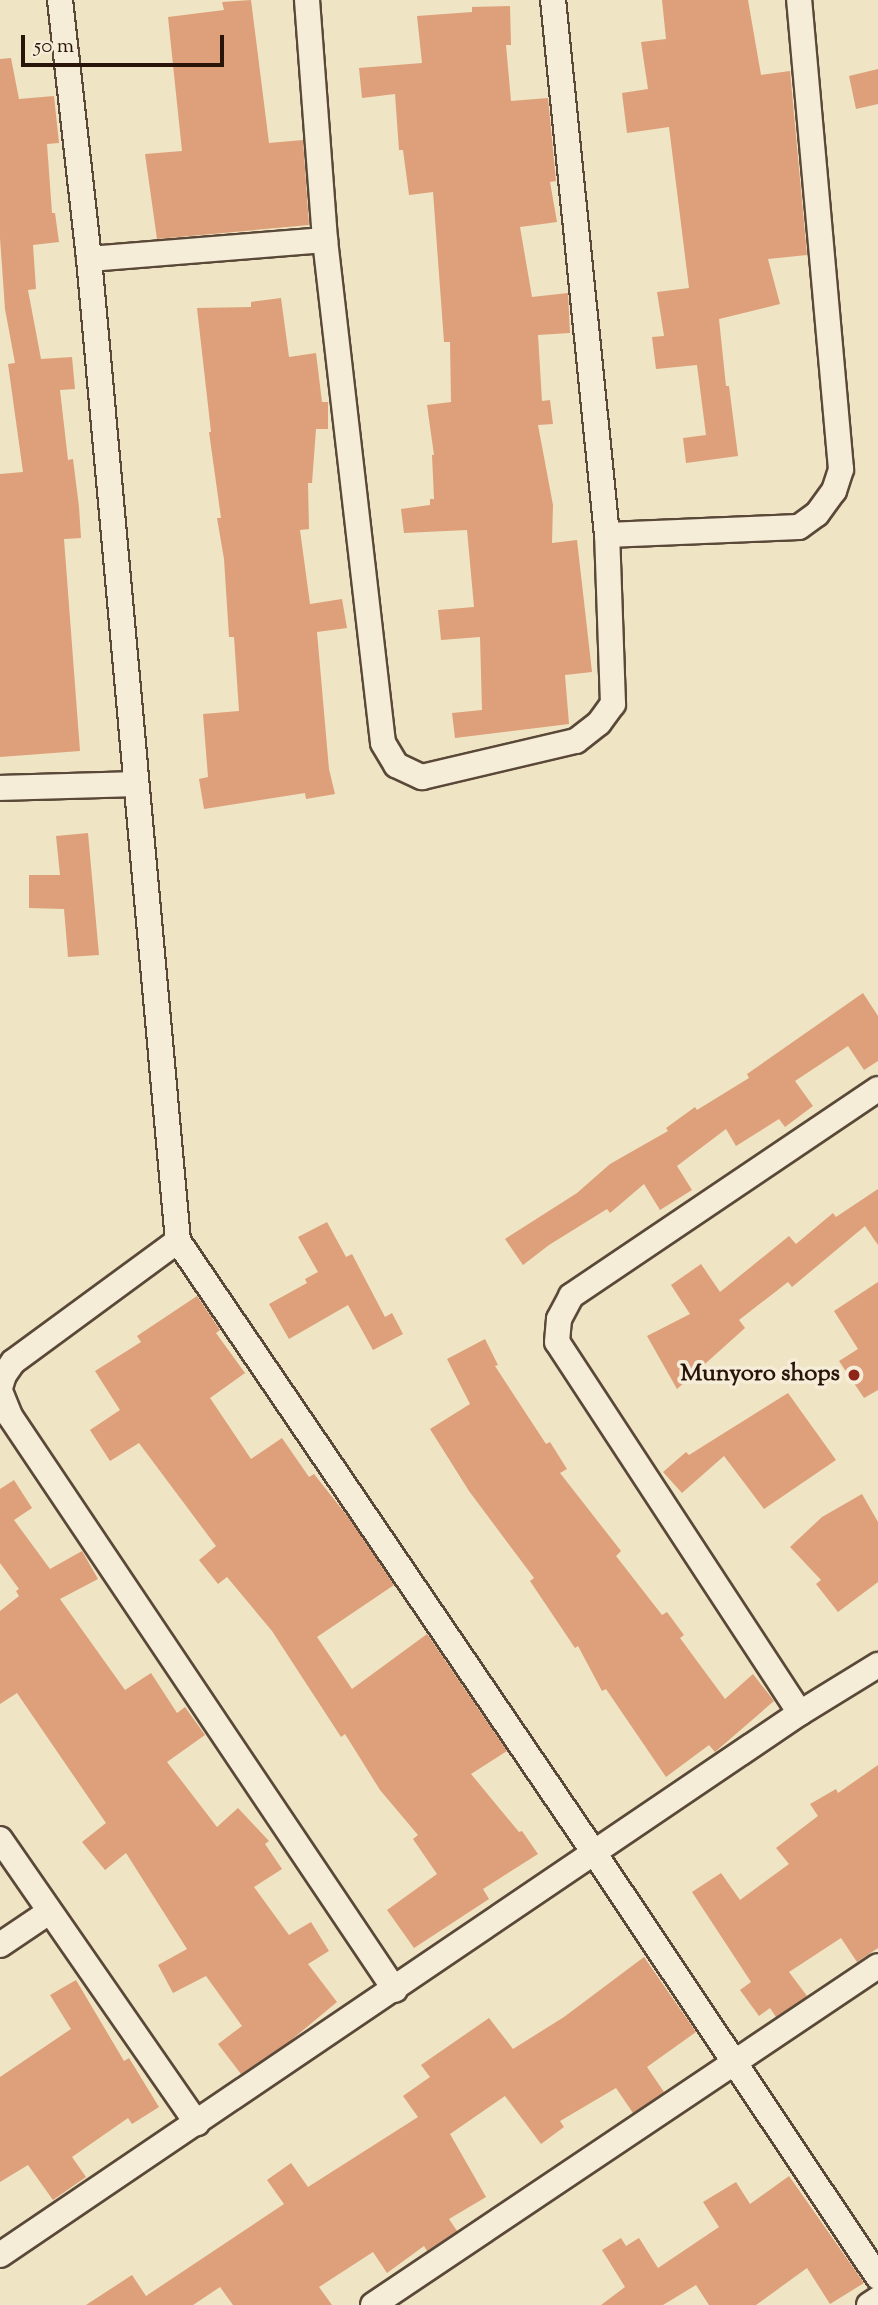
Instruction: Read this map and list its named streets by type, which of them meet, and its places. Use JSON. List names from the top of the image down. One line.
{"places":["Munyoro shops"],"scale_bar":"50 m"}
